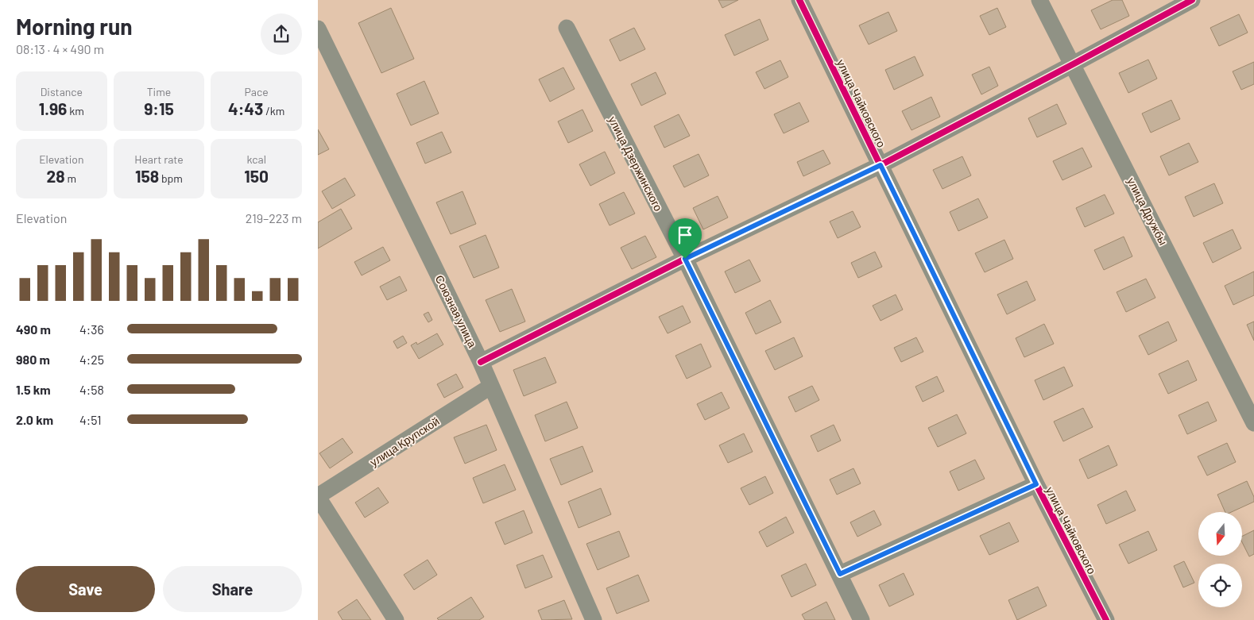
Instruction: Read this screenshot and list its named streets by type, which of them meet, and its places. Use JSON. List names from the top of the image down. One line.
{"streets":{"street":["улица Чайковского","улица Дзержинского","улица Дружбы","Союзная улица","улица Крупской"]},"crossings":[["Союзная улица","улица Крупской"]],"north":"bottom","page":{"heading":["Morning run","08:13 · 4 × 490 m"],"stats":[["Distance","1.96 km"],["Time","9:15"],["Pace","4:43 /km"],["Elevation","28 m"],["Heart rate","158 bpm"],["kcal","150"]],"chart":["Elevation","219–223 m"],"list":[{"name":"490 m","note":"4:36"},{"name":"980 m","note":"4:25"},{"name":"1.5 km","note":"4:58"},{"name":"2.0 km","note":"4:51"}],"buttons":["Save","Share"]}}
